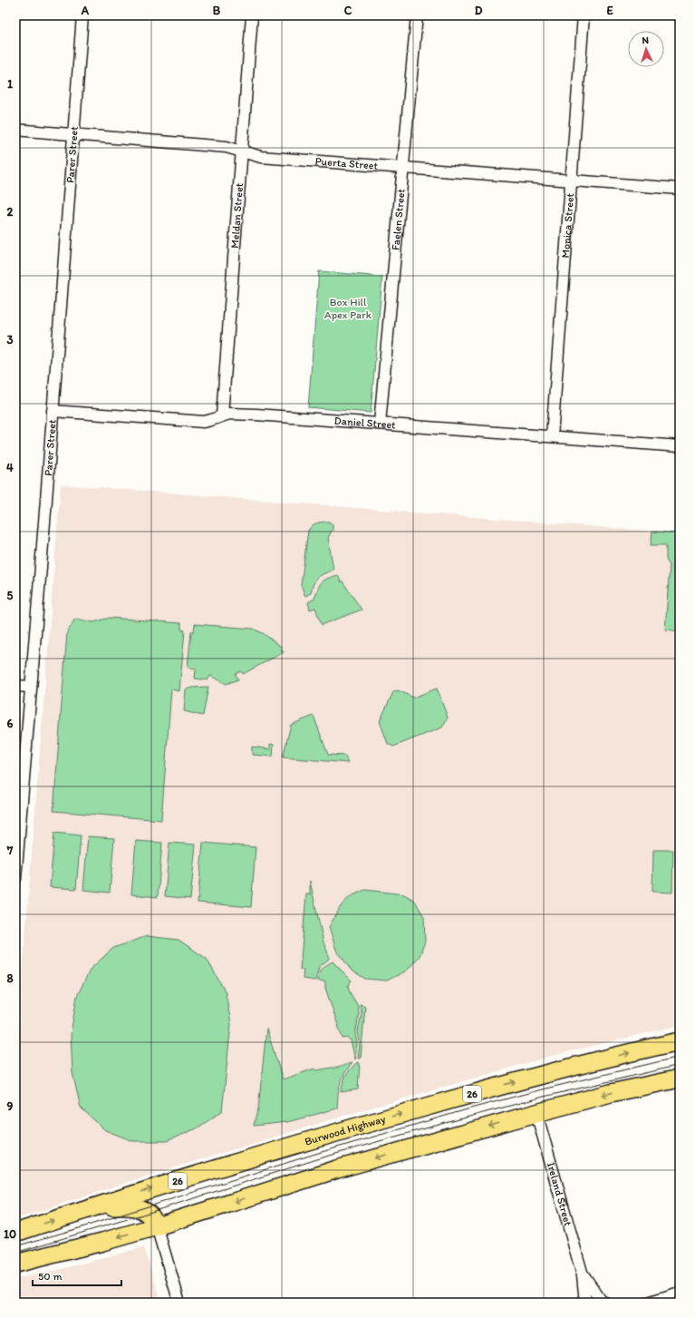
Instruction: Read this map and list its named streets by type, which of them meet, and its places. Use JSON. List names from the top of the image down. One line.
{"streets":{"highway":["26","Burwood Highway"],"street":["Parer Street","Puerta Street","Meldan Street","Faelen Street","Monica Street","Daniel Street","Ireland Street"]},"crossings":[["Parer Street","Puerta Street"],["Parer Street","Daniel Street"],["Puerta Street","Meldan Street"],["Puerta Street","Faelen Street"],["Puerta Street","Monica Street"],["Meldan Street","Daniel Street"],["Faelen Street","Daniel Street"],["Monica Street","Daniel Street"]],"parks":["Box Hill Apex Park"],"scale_bar":"50 m","north":"top","grid":{"columns":["A","B","C","D","E"],"rows":["1","2","3","4","5","6","7","8","9","10"]}}
